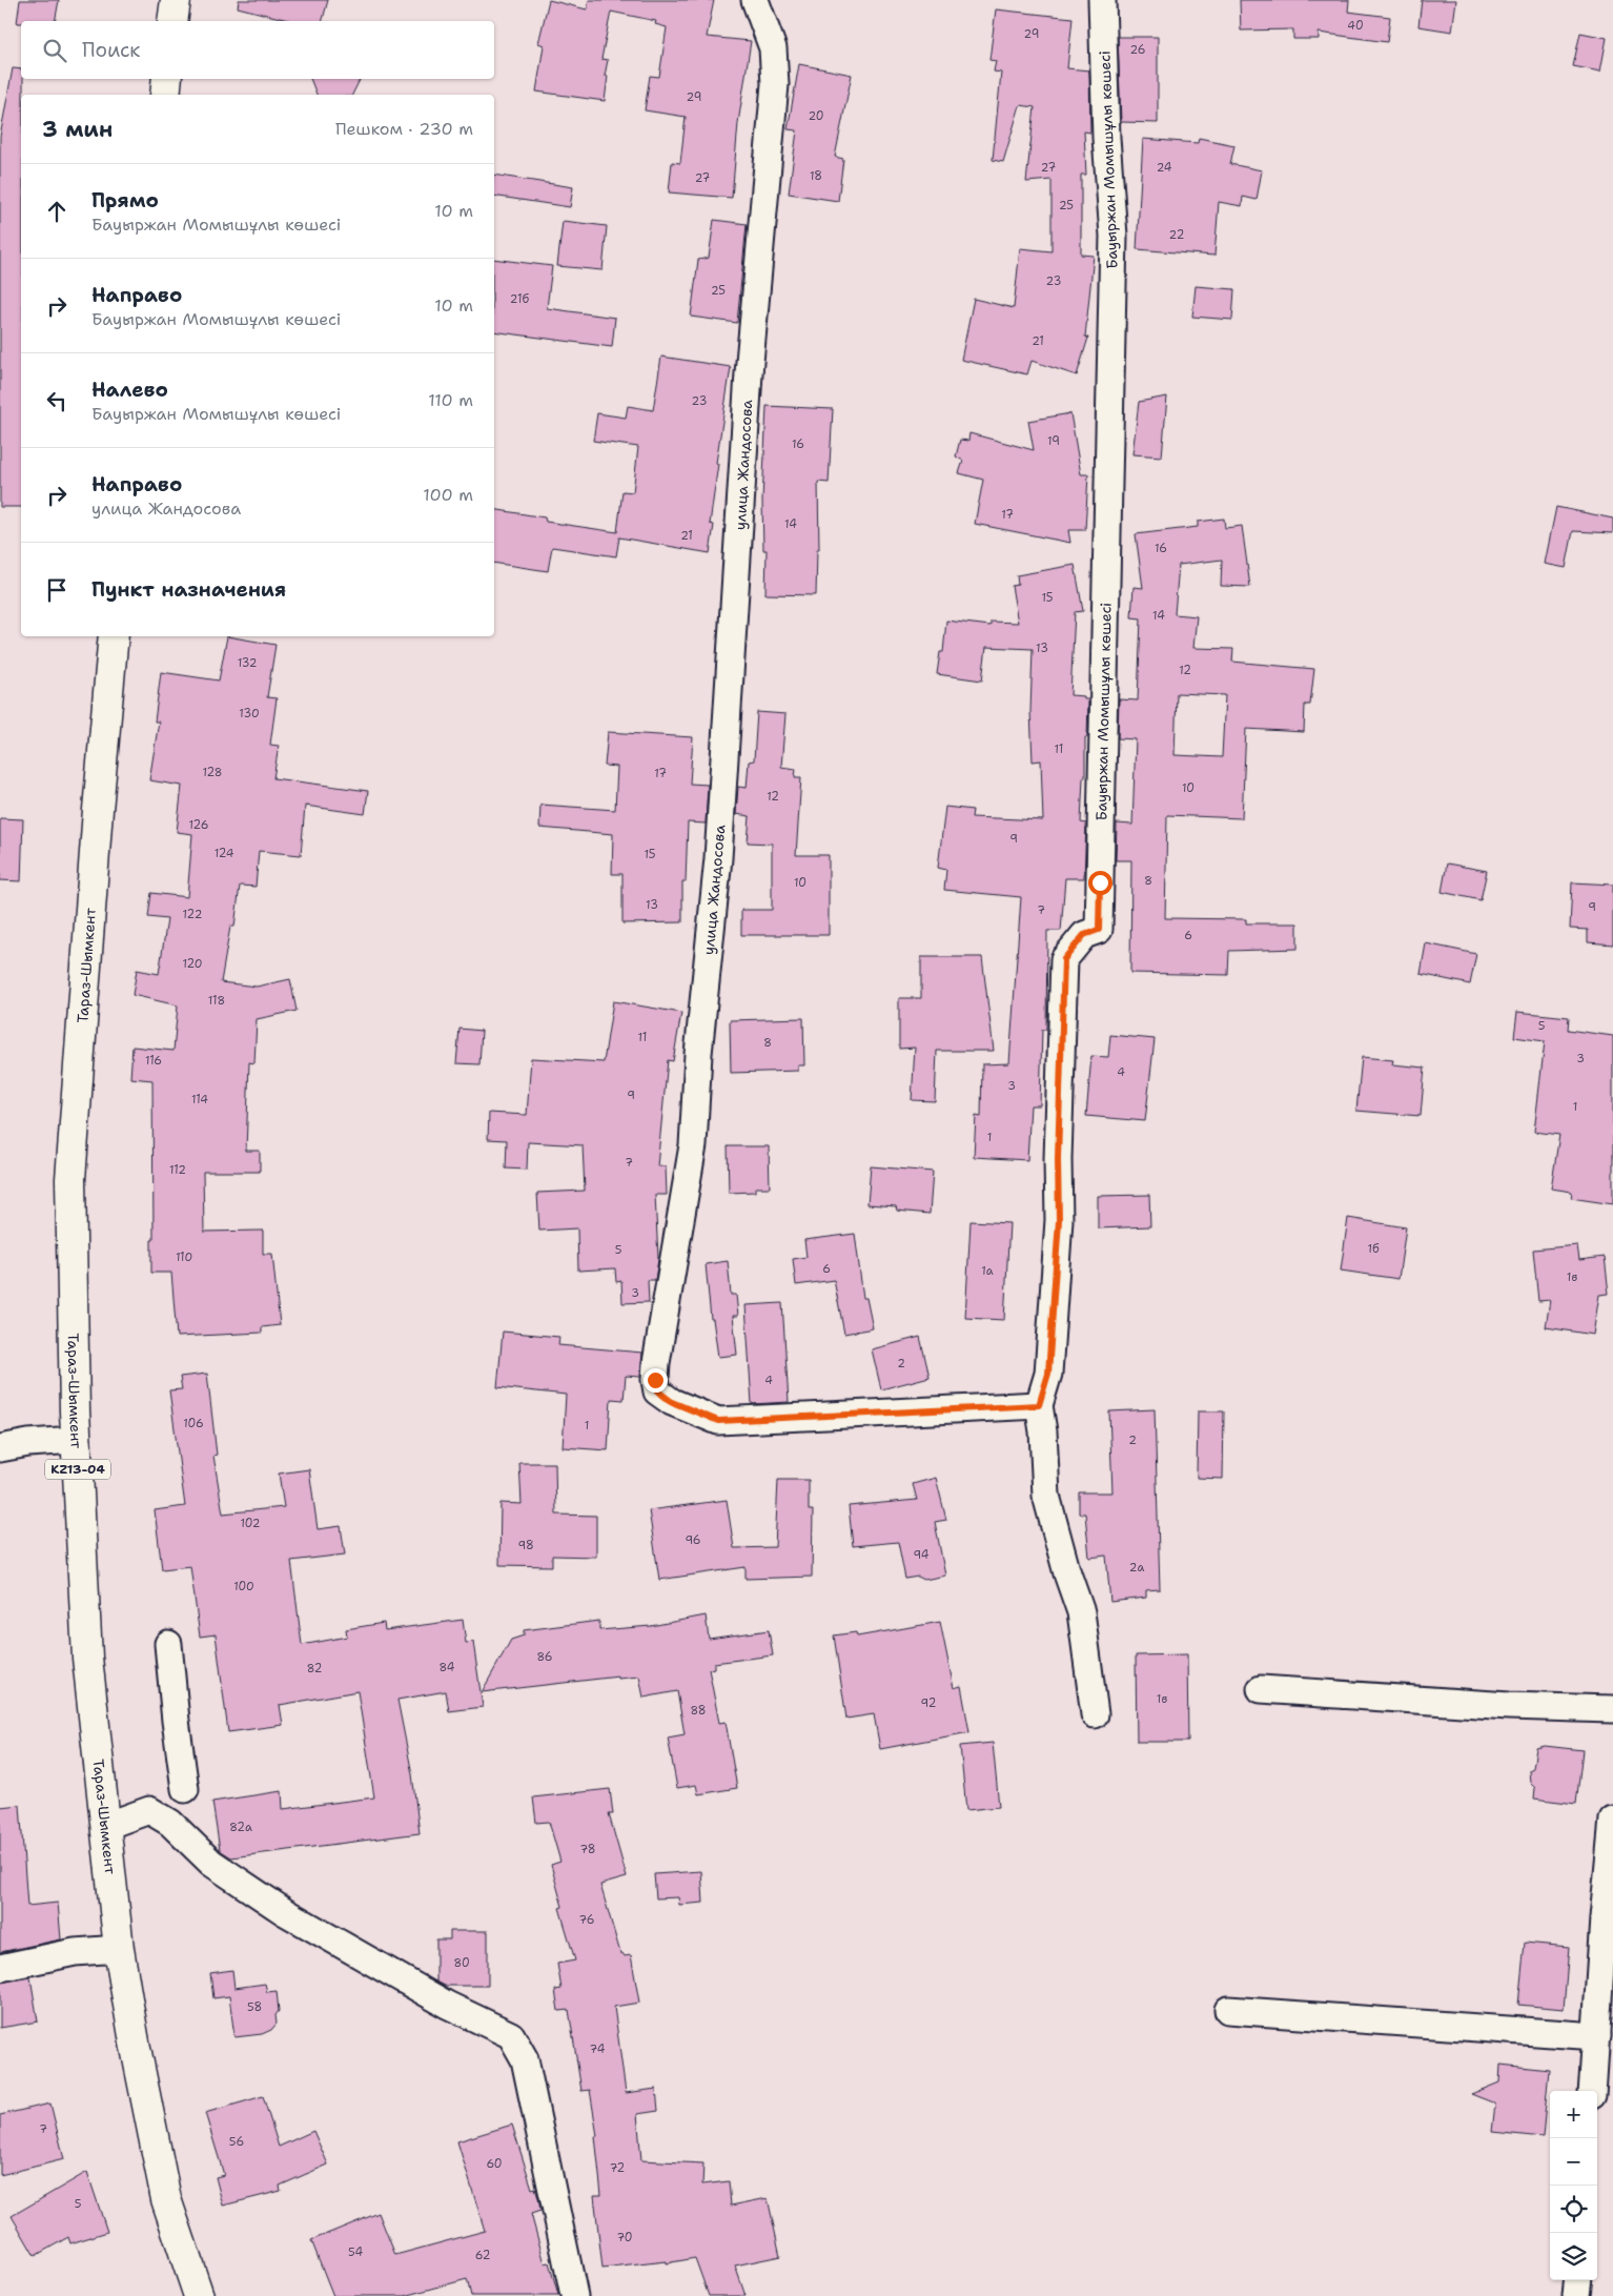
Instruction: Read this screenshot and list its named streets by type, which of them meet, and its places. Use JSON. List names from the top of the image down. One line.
{"streets":{"main road":["Тараз-Шымкент","KZ13-04"],"street":["Бауыржан Момышұлы көшесі","улица Жандосова"]},"crossings":[["Бауыржан Момышұлы көшесі","улица Жандосова"]],"house_numbers":["40","29","26","29","20","27","24","18","27","25","22","23","25","21б","21","23","19","16","17","14","21","16","15","14","13","132","12","130","11","128","17","10","12","126","9","124","15","8","10","13","9","7","122","6","120","118","5","11","8","3","116","4","3","9","114","1","1","7","112","1б","5","110","6","1а","1в","3","2","4","106","1","2","102","96","98","94","2а","100","86","84","82","1в","92","88","82а","78","76","80","58","74","7","56","60","72","5","70","54","62"],"page":{"search":"Поиск","heading":["3 мин","Пешком · 230 m"],"list":[["Прямо","Бауыржан Момышұлы көшесі","10 m"],["Направо","Бауыржан Момышұлы көшесі","10 m"],["Налево","Бауыржан Момышұлы көшесі","110 m"],["Направо","улица Жандосова","100 m"],"Пункт назначения"],"map_buttons":["+","−"]}}
